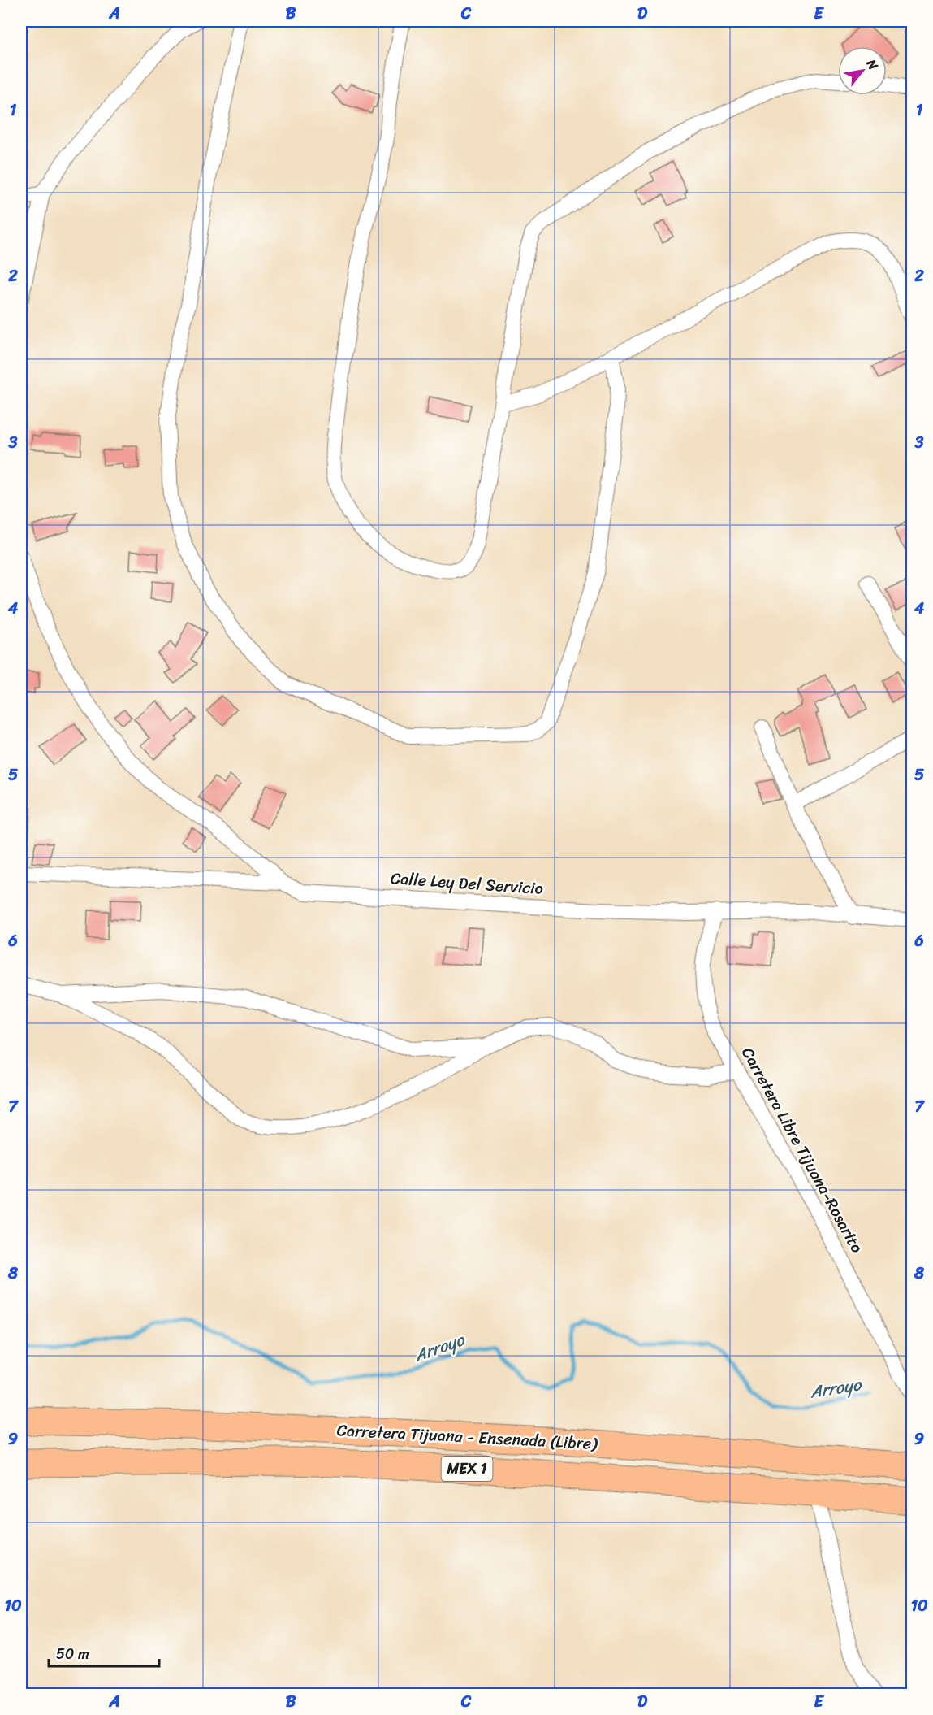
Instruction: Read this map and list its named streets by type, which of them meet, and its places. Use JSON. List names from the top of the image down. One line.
{"streets":{"highway":["Carretera Tijuana - Ensenada (Libre)","MEX 1"],"street":["Calle Ley Del Servicio","Carretera Libre Tijuana-Rosarito"]},"crossings":[["Calle Ley Del Servicio","Carretera Libre Tijuana-Rosarito"]],"water":["Arroyo"],"scale_bar":"50 m","north":"top right","grid":{"columns":["A","B","C","D","E"],"rows":["1","2","3","4","5","6","7","8","9","10"]}}
